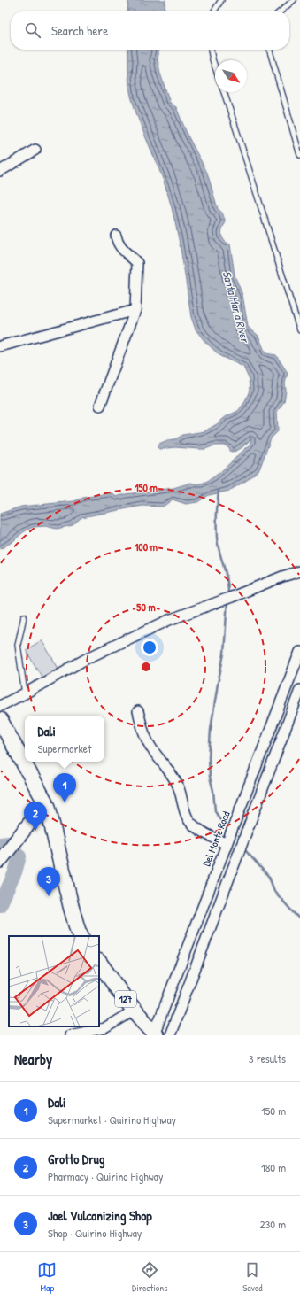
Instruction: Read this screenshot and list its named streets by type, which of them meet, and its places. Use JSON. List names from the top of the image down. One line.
{"streets":{"main road":["127"],"street":["Del Monte Road"]},"crossings":[["Del Monte Road","127"]],"water":["Santa Maria River"],"north":"bottom right","page":{"search":"Search here","popup":["Dali","Supermarket"],"pins":["1","2","3"],"heading":["Nearby","3 results"],"list":[{"mark":"1","name":"Dali","note":"Supermarket · Quirino Highway","value":"150 m"},{"mark":"2","name":"Grotto Drug","note":"Pharmacy · Quirino Highway","value":"180 m"},{"mark":"3","name":"Joel Vulcanizing Shop","note":"Shop · Quirino Highway","value":"230 m"}],"nav":["Map","Directions","Saved"]},"rings":["150 m","100 m","50 m"]}
